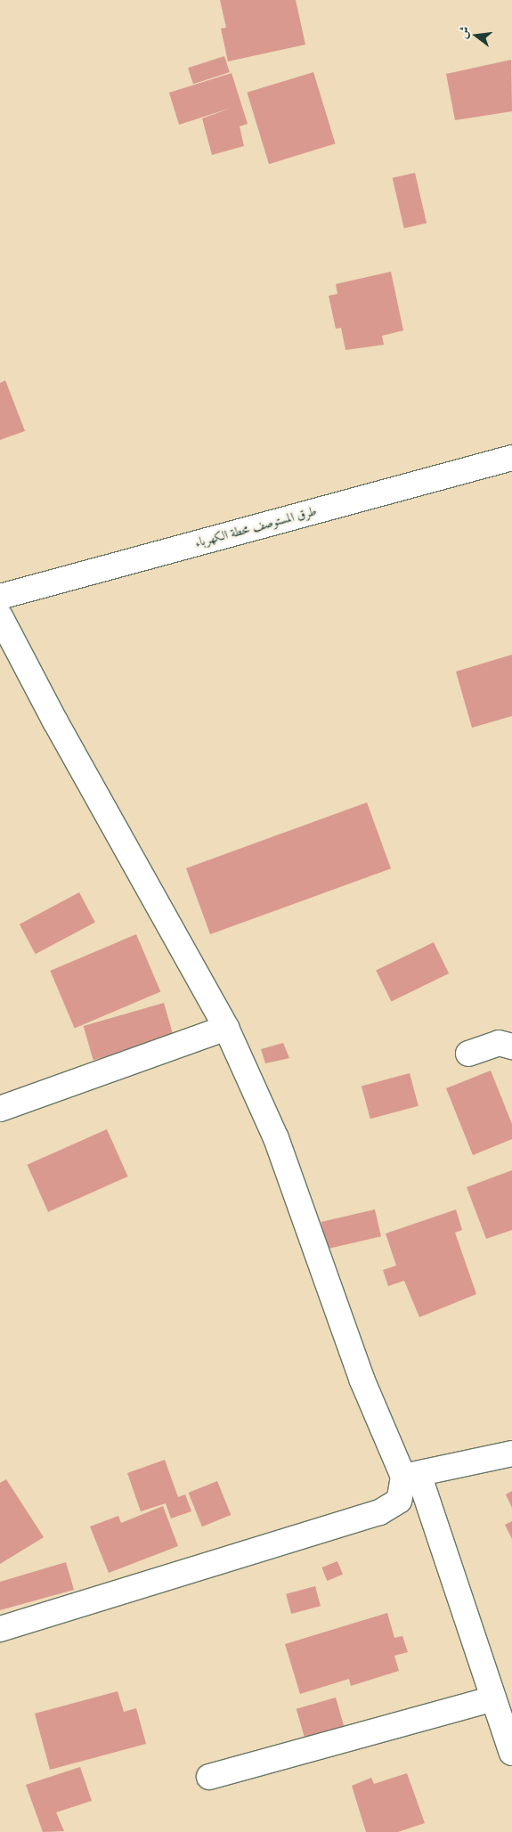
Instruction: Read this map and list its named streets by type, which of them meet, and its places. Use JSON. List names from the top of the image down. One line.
{"streets":{"street":["طرق المستوصف محطة الكهرباء"]},"north":"left"}
